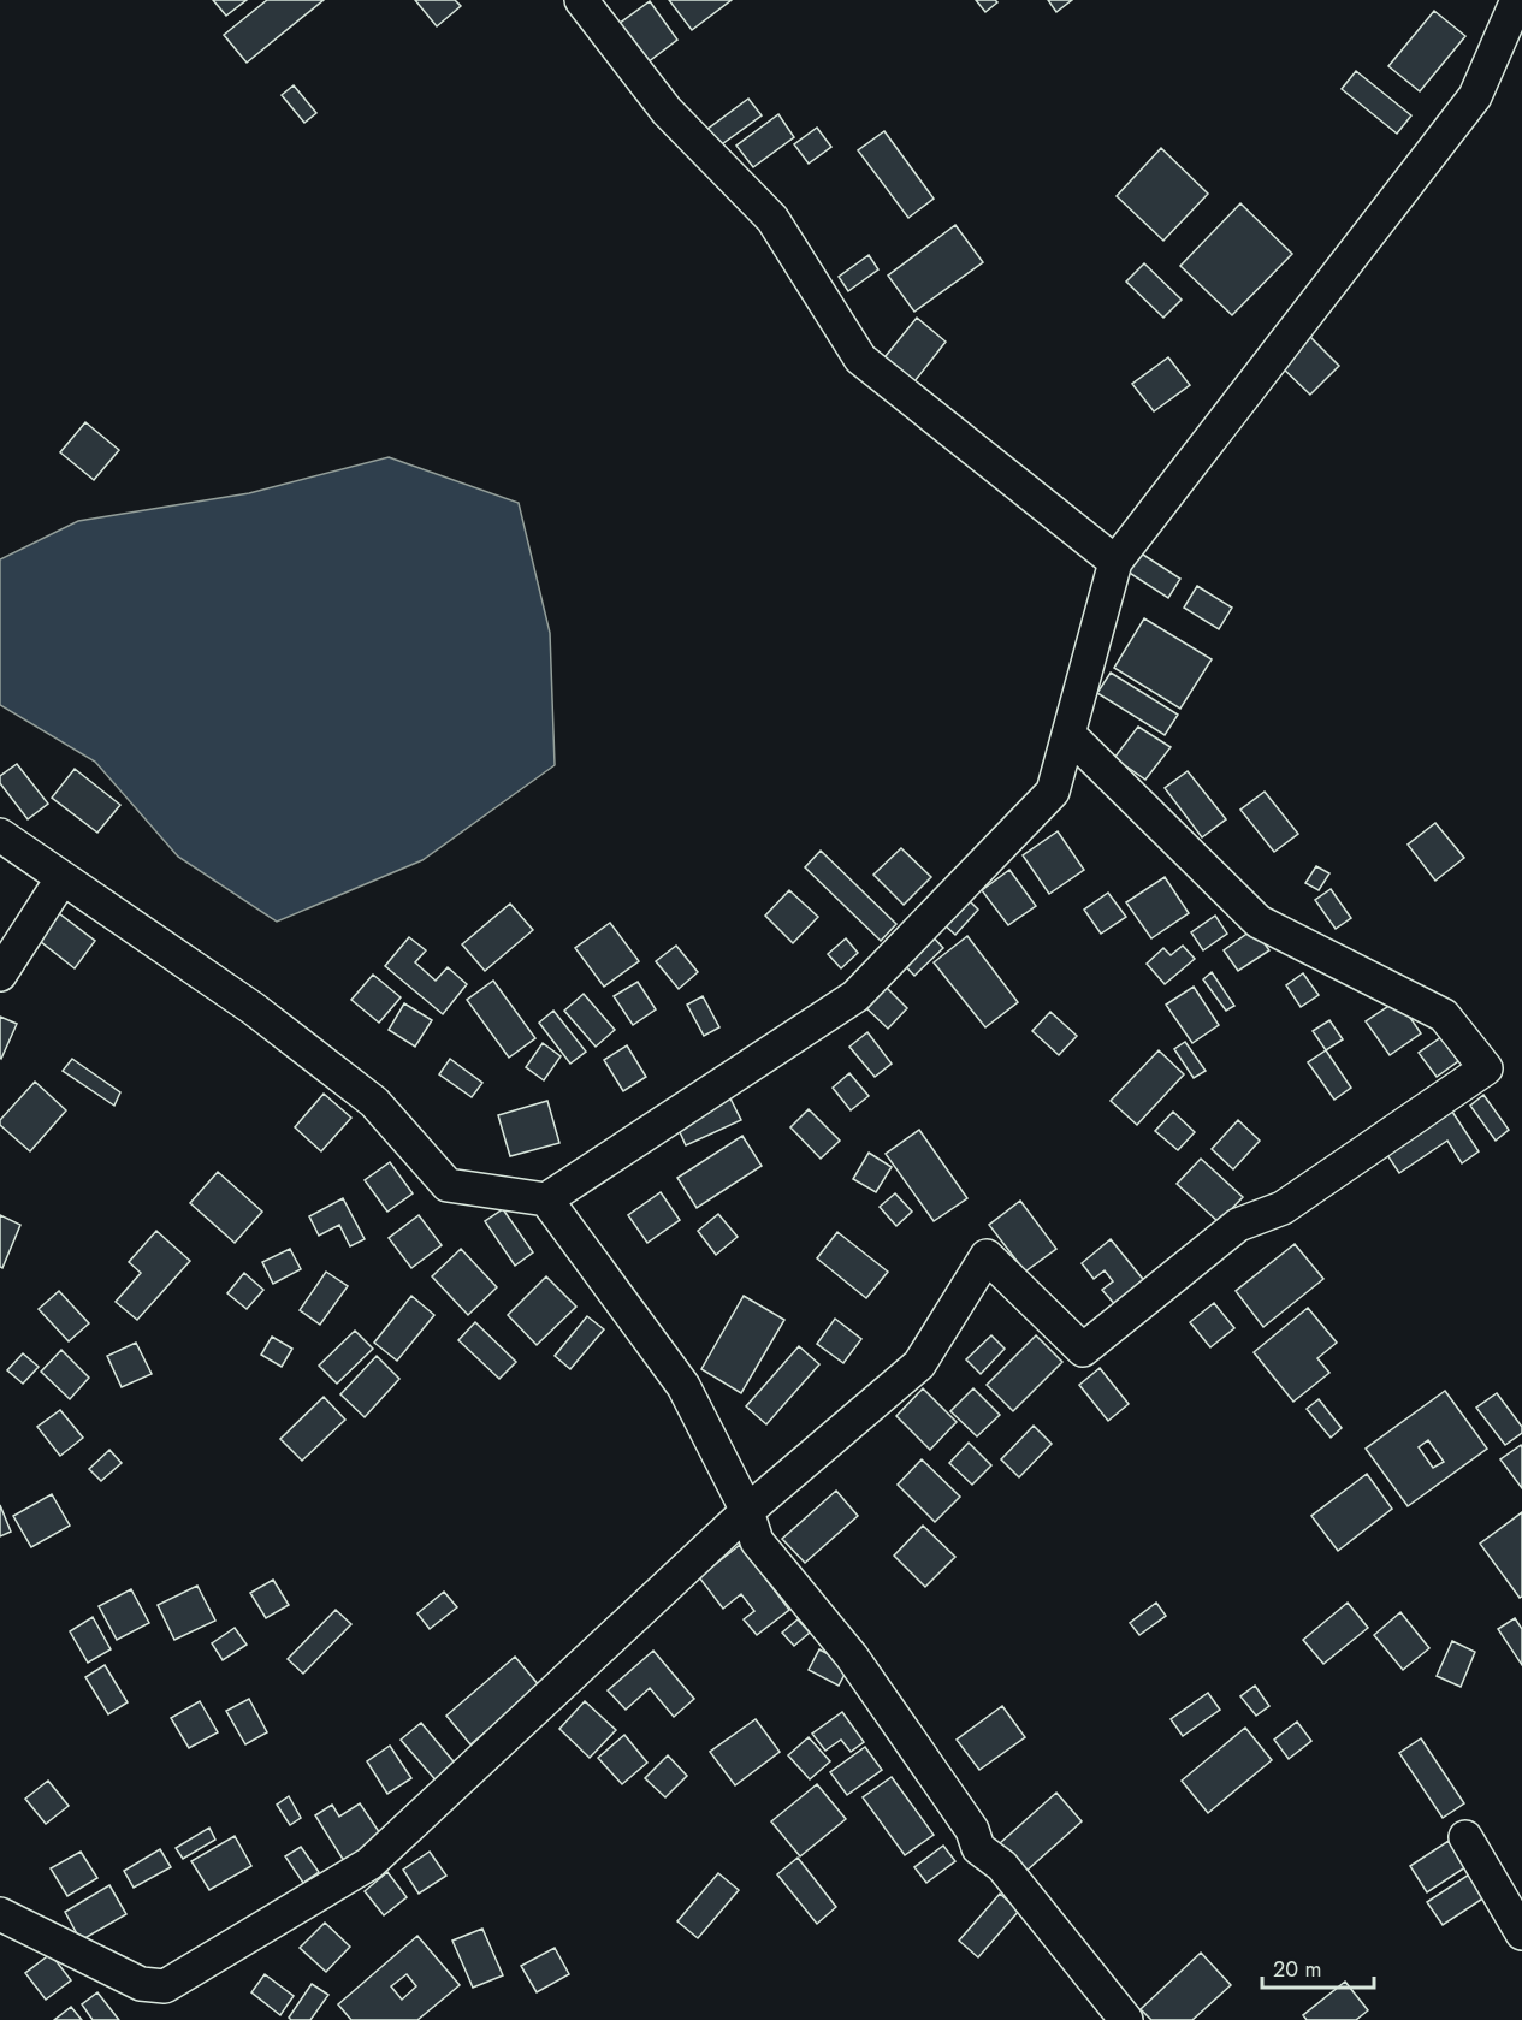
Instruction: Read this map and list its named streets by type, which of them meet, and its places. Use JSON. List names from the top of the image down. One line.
{"scale_bar":"20 m"}
